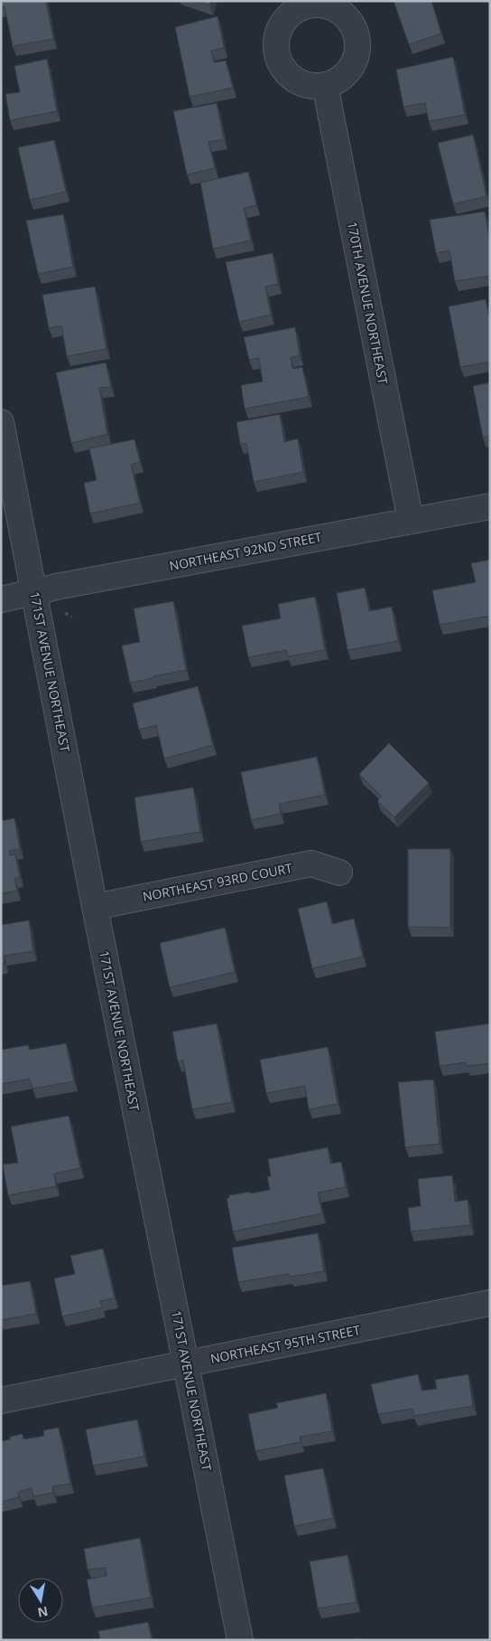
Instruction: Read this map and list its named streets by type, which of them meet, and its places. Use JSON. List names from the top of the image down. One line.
{"streets":{"street":["170TH AVENUE NORTHEAST","NORTHEAST 92ND STREET","171ST AVENUE NORTHEAST","NORTHEAST 93RD COURT","NORTHEAST 95TH STREET"]},"crossings":[["170TH AVENUE NORTHEAST","NORTHEAST 92ND STREET"],["NORTHEAST 92ND STREET","171ST AVENUE NORTHEAST"],["171ST AVENUE NORTHEAST","NORTHEAST 93RD COURT"],["171ST AVENUE NORTHEAST","NORTHEAST 95TH STREET"]],"north":"bottom"}
